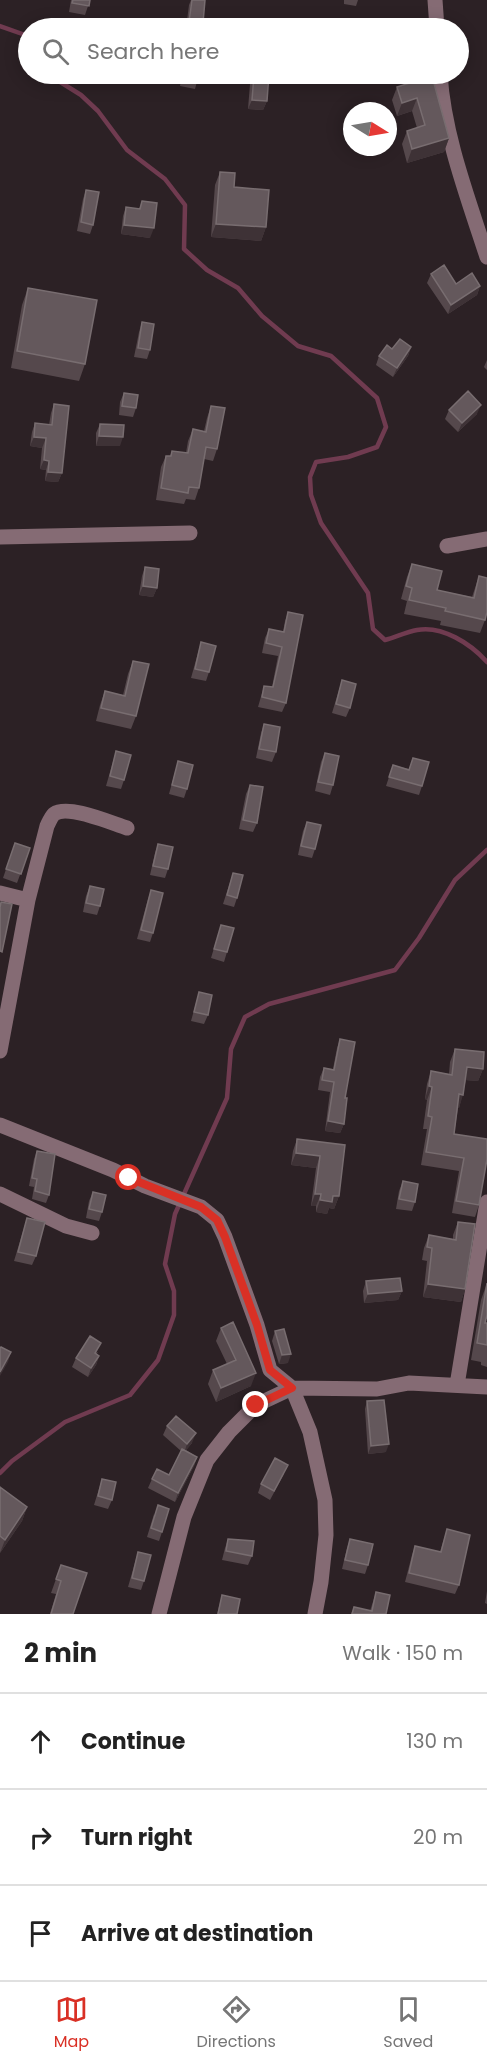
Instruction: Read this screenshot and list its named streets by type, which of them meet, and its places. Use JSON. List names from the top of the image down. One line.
{"north":"right","page":{"search":"Search here","heading":["2 min","Walk · 150 m"],"list":[["Continue","130 m"],["Turn right","20 m"],"Arrive at destination"],"nav":["Map","Directions","Saved"]}}
